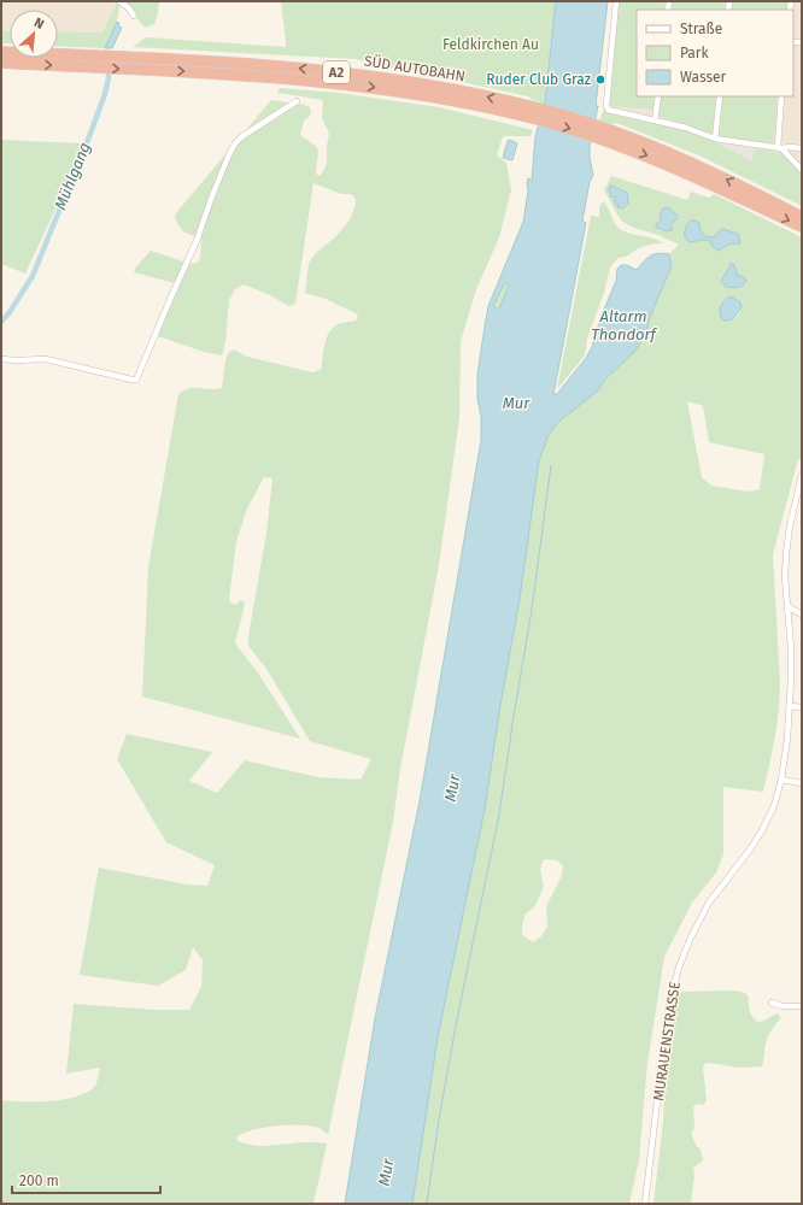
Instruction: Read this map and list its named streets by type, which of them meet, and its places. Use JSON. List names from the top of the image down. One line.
{"streets":{"highway":["SÜD AUTOBAHN","A2"],"street":["MURAUENSTRASSE"]},"water":["Mühlgang","Altarm Thondorf","Mur"],"parks":["Feldkirchen Au"],"places":["Ruder Club Graz"],"legend":["Straße","Park","Wasser"],"scale_bar":"200 m","north":"top right"}
